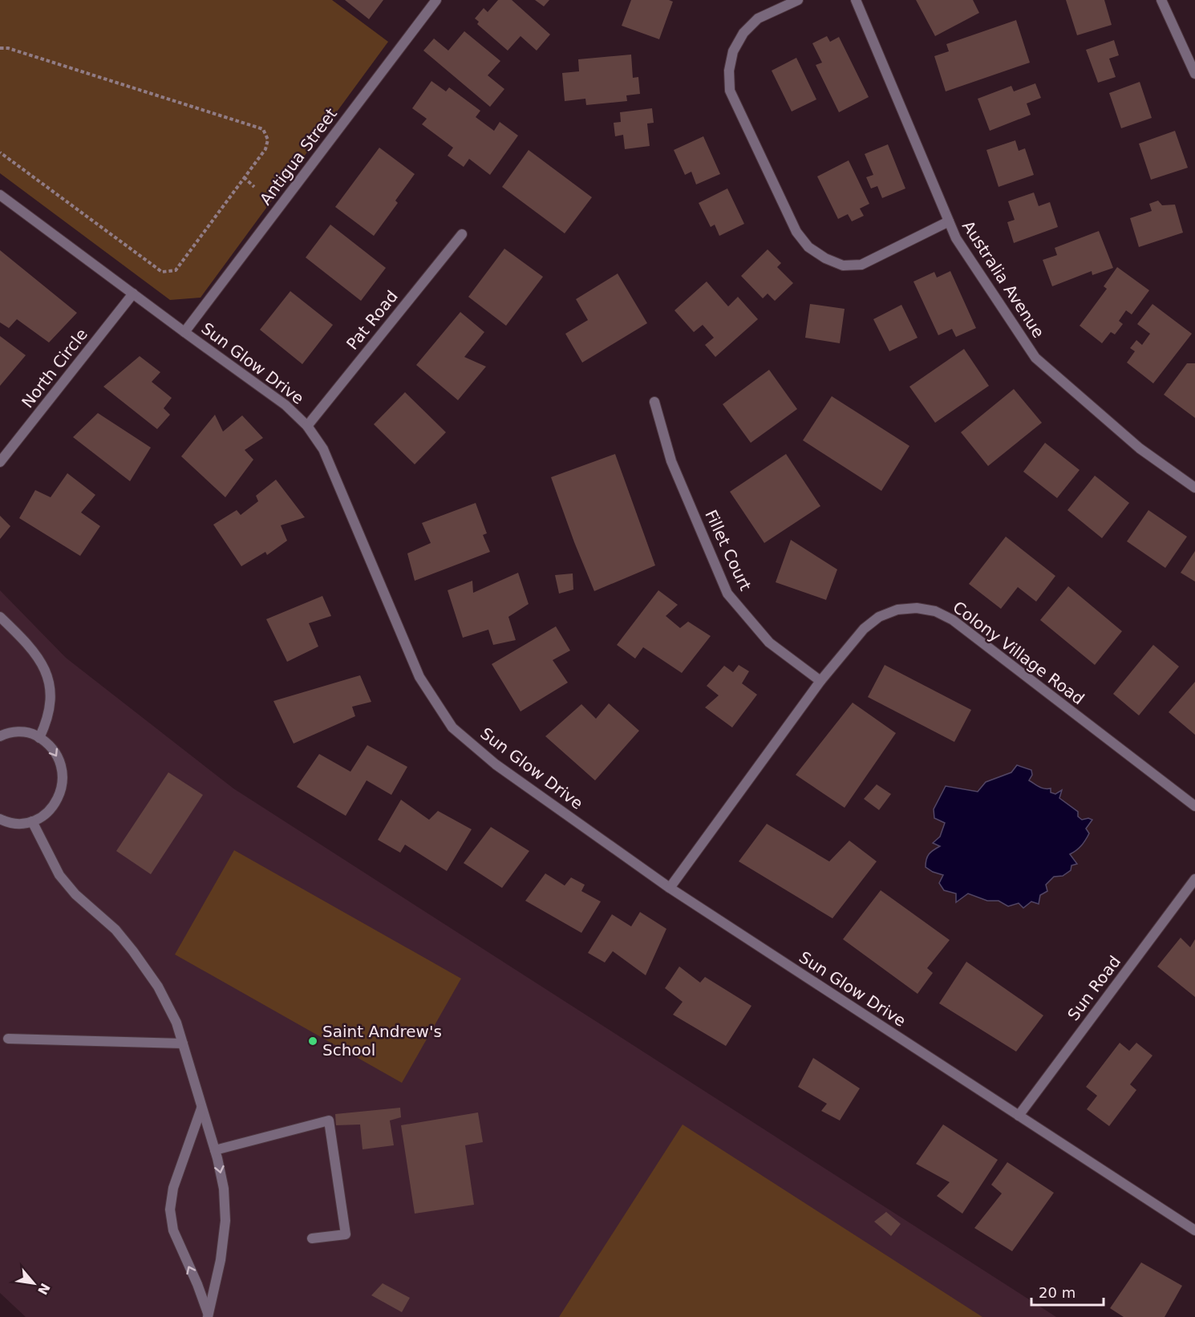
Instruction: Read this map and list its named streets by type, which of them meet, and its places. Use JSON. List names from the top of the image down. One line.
{"streets":{"street":["Antigua Street","Australia Avenue","Pat Road","Sun Glow Drive","North Circle","Fillet Court","Colony Village Road","Sun Road"]},"crossings":[["Antigua Street","Sun Glow Drive"],["Pat Road","Sun Glow Drive"],["Sun Glow Drive","North Circle"],["Sun Glow Drive","Colony Village Road"],["Sun Glow Drive","Sun Road"],["Fillet Court","Colony Village Road"]],"places":["Saint Andrew's School"],"scale_bar":"20 m","north":"bottom right"}
